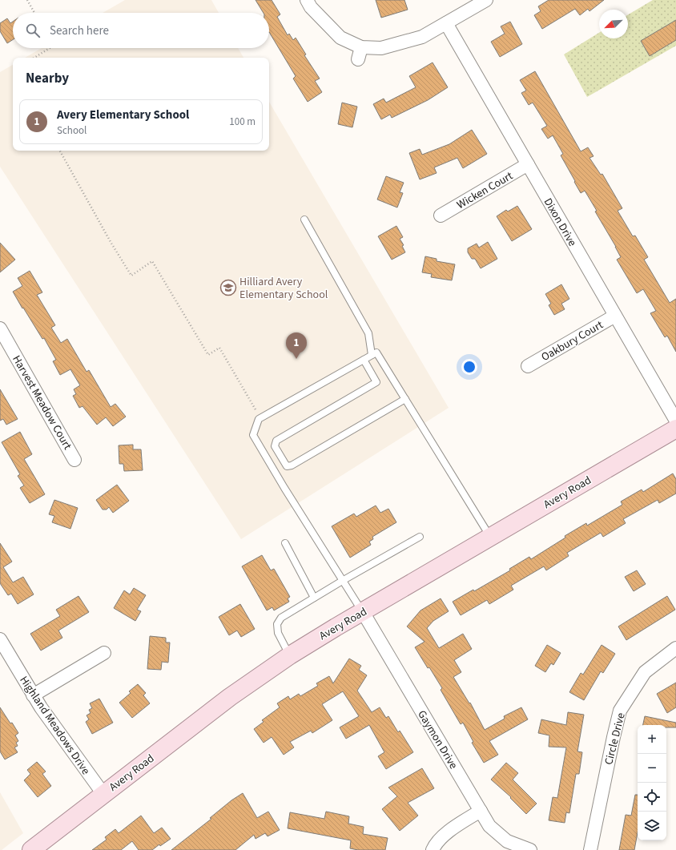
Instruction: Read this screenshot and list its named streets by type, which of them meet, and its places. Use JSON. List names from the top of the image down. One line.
{"streets":{"main road":["Avery Road"],"street":["Wicken Court","Dixon Drive","Oakbury Court","Harvest Meadow Court","Highland Meadows Drive","Circle Drive","Gaymon Drive"]},"crossings":[["Wicken Court","Dixon Drive"],["Dixon Drive","Oakbury Court"],["Avery Road","Highland Meadows Drive"],["Avery Road","Gaymon Drive"]],"places":{"school or university":["Hilliard Avery Elementary School"]},"north":"bottom left","page":{"search":"Search here","heading":"Nearby","list":[{"mark":"1","name":"Avery Elementary School","note":"School","value":"100 m"}],"pins":"1","map_buttons":["+","−"]}}
